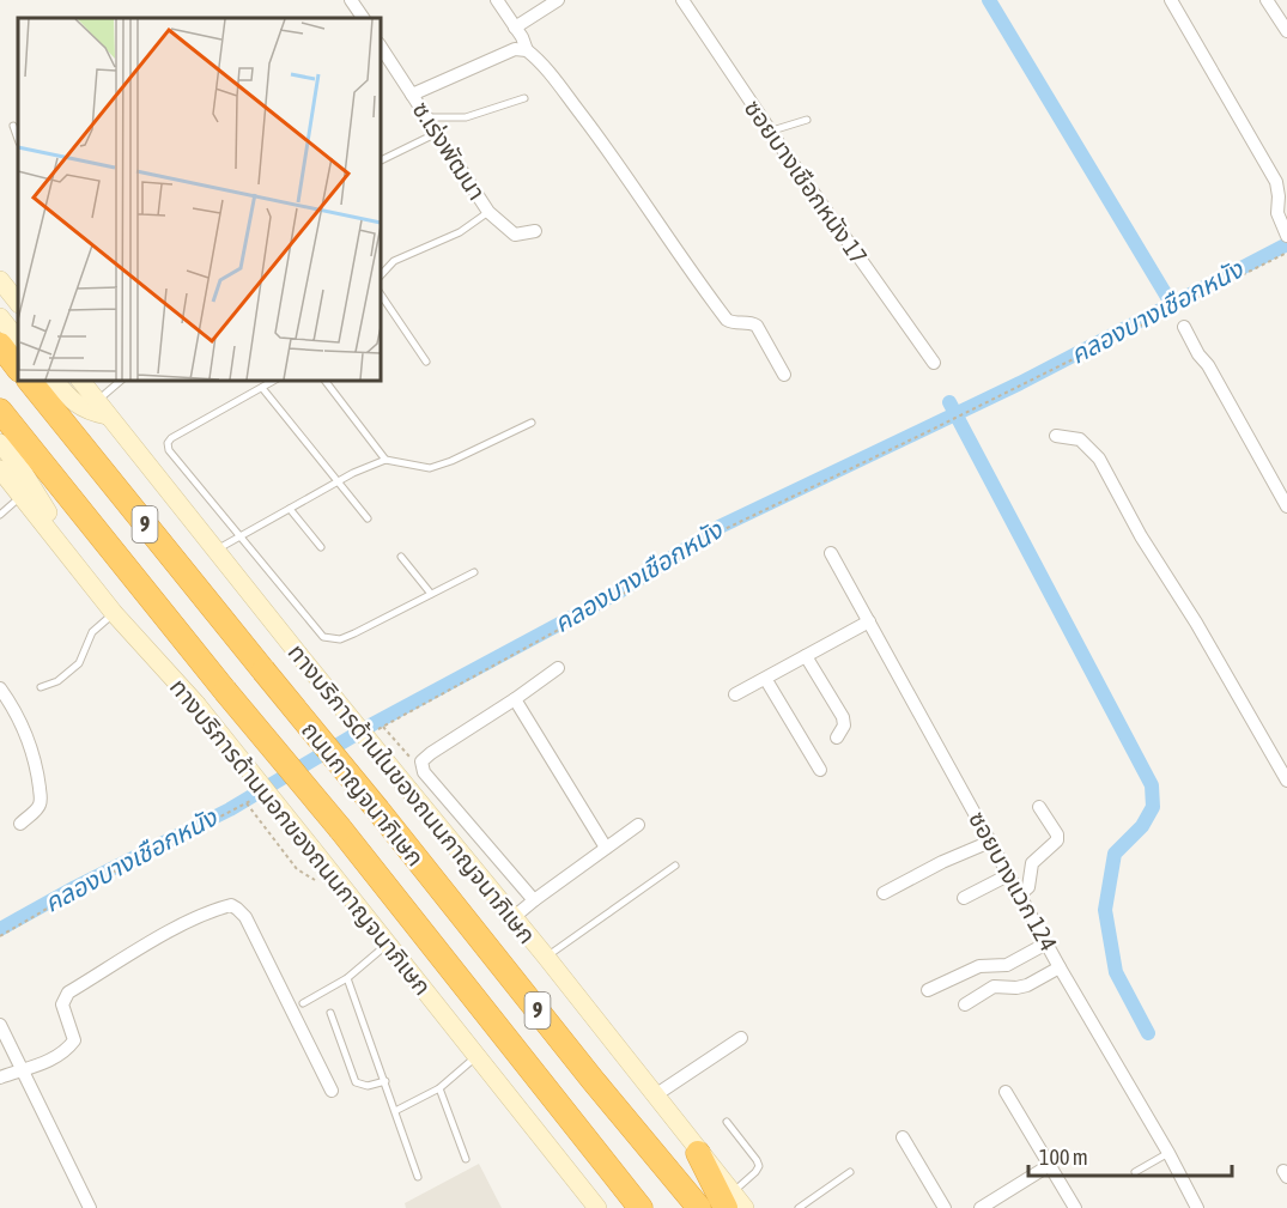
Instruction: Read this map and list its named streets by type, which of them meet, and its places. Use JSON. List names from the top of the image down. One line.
{"streets":{"highway":["9","ถนนกาญจนาภิเษก"],"main road":["ทางบริการด้านในของถนนกาญจนาภิเษก","ทางบริการด้านนอกของถนนกาญจนาภิเษก"],"street":["ซ.เร่งพัฒนา","ซอยบางเชือกหนัง 17","ซอยบางแวก 124"]},"water":["คลองบางเชือกหนัง"],"scale_bar":"100 m"}
